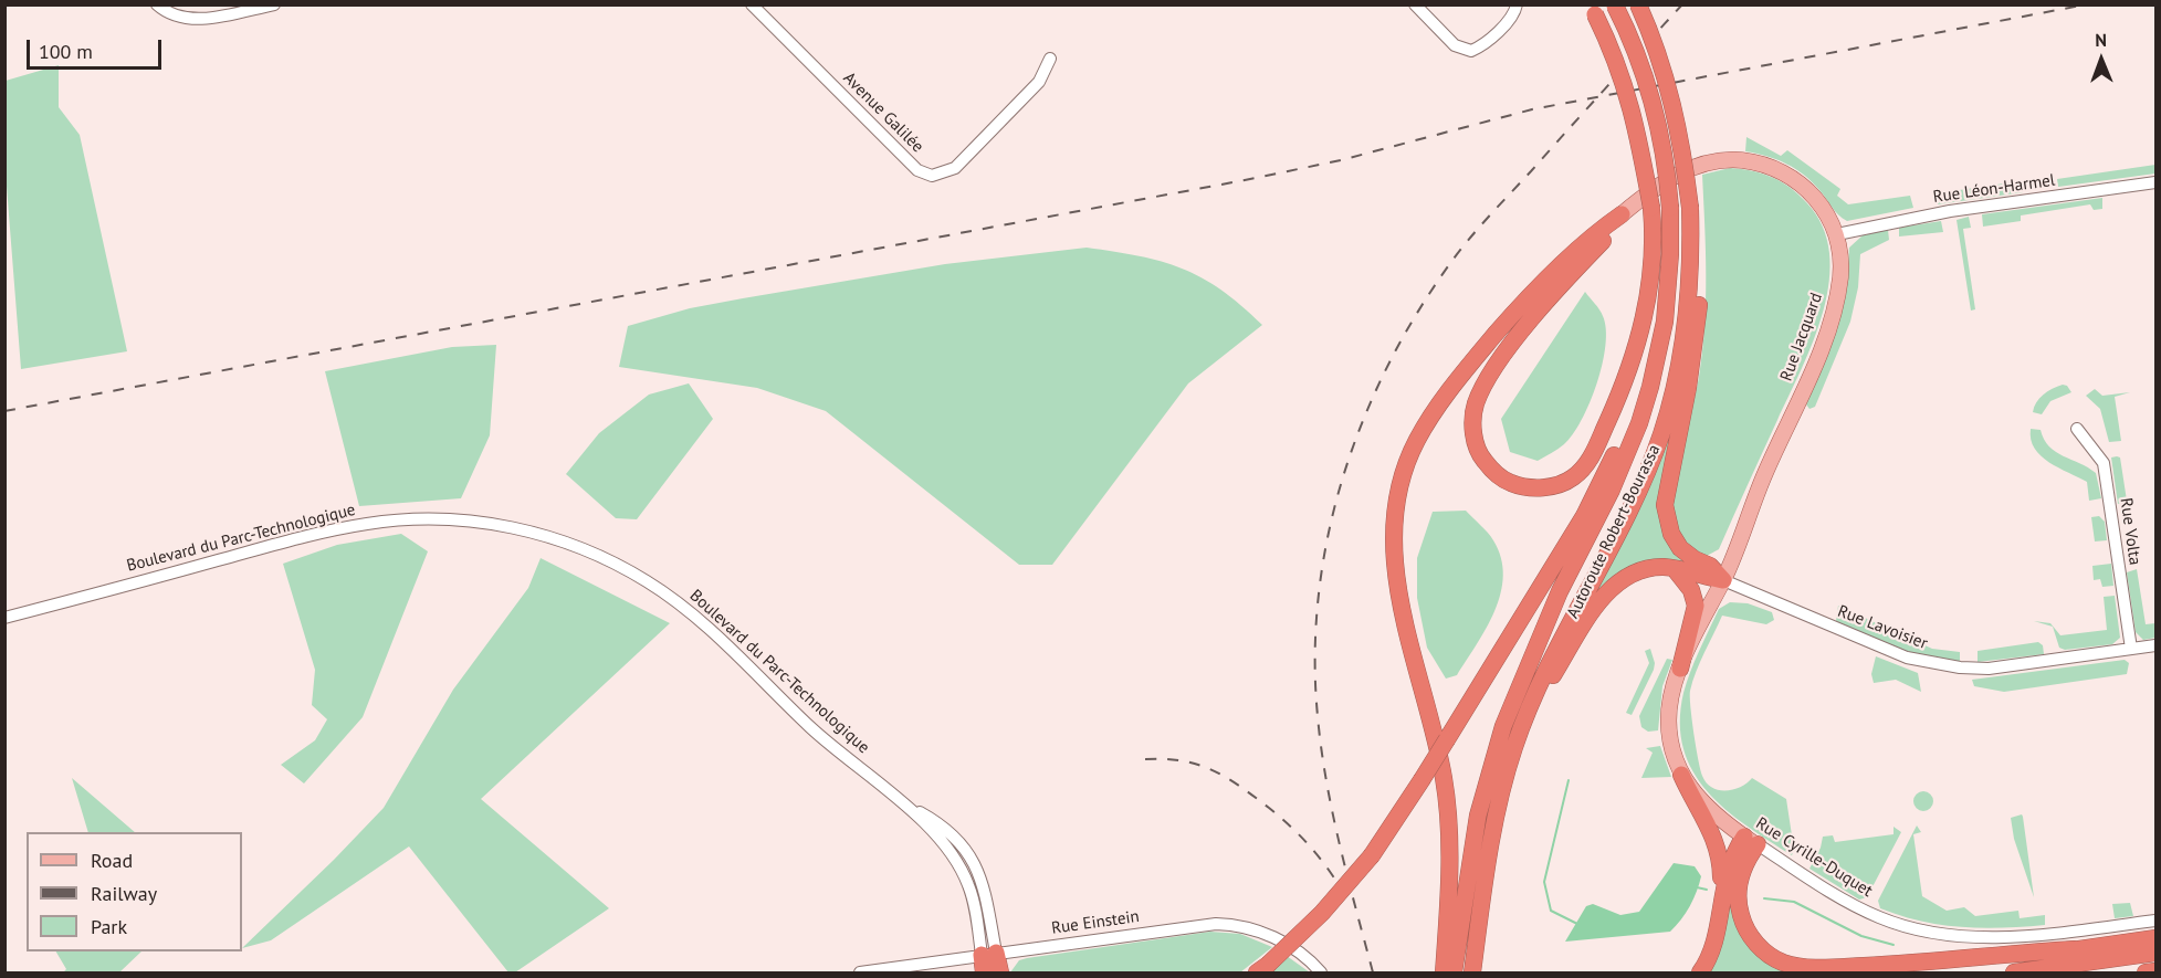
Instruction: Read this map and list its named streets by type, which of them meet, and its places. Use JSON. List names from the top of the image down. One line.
{"streets":{"highway":["Autoroute Robert-Bourassa"],"main road":["Rue Jacquard","Rue Cyrille-Duquet"],"street":["Avenue Galilée","Rue Léon-Harmel","Rue Volta","Boulevard du Parc-Technologique","Rue Lavoisier","Rue Einstein"]},"crossings":[["Rue Léon-Harmel","Rue Jacquard"],["Rue Jacquard","Rue Lavoisier"],["Rue Jacquard","Rue Cyrille-Duquet"],["Rue Volta","Rue Lavoisier"],["Boulevard du Parc-Technologique","Rue Einstein"],["Rue Lavoisier","Rue Cyrille-Duquet"]],"legend":["Road","Railway","Park"],"scale_bar":"100 m","north":"top"}
